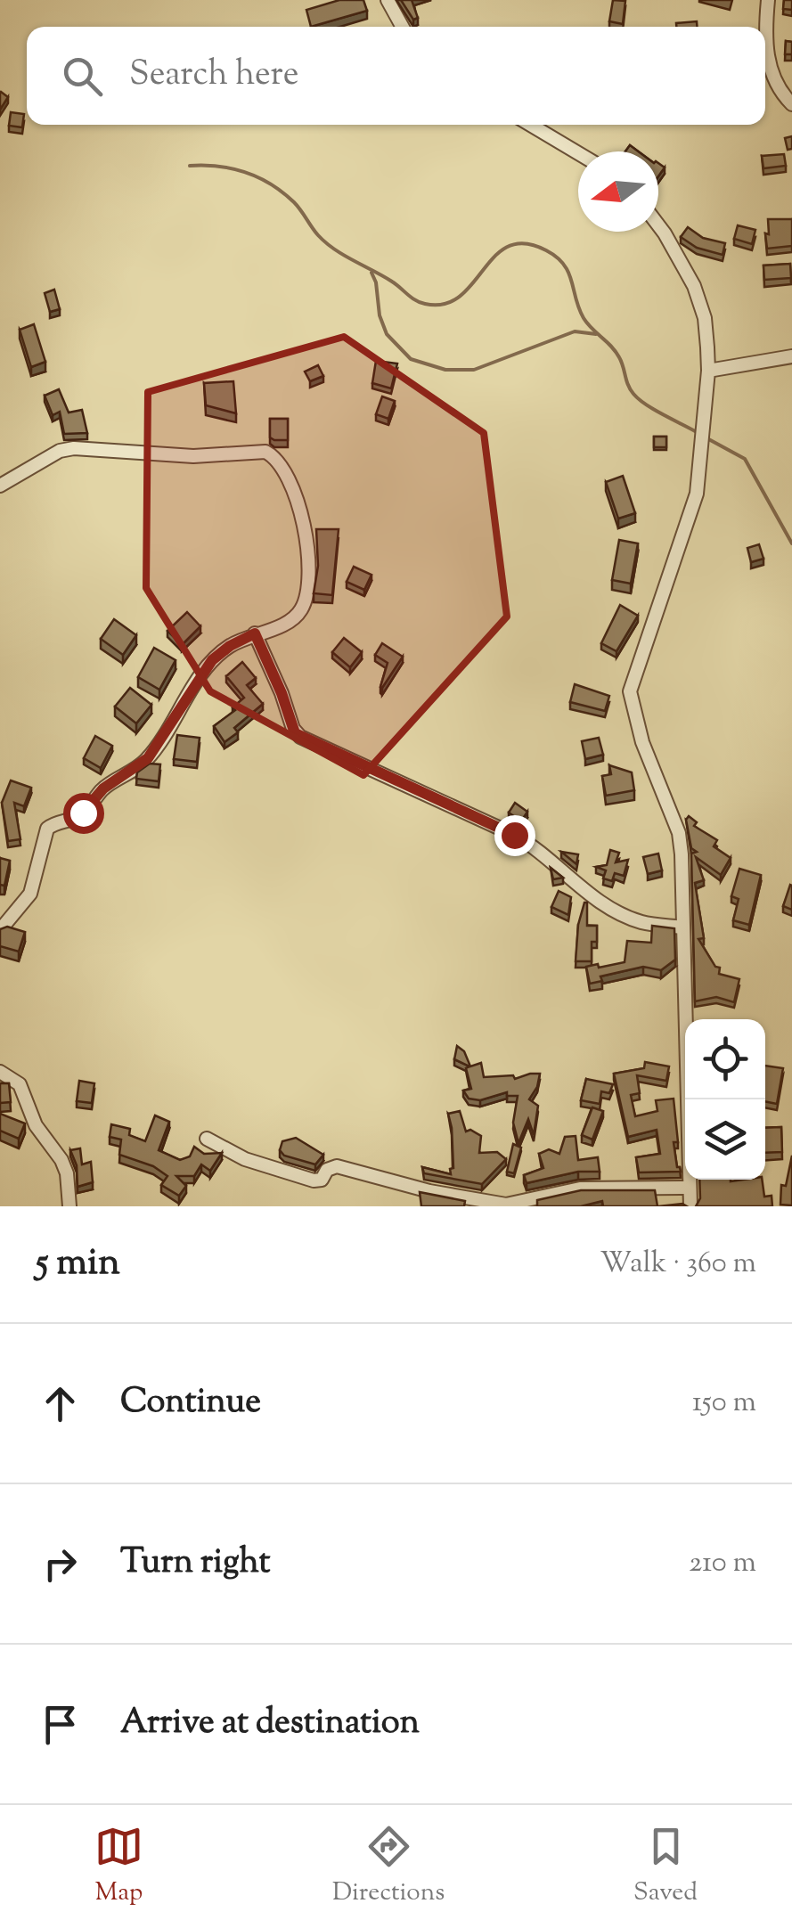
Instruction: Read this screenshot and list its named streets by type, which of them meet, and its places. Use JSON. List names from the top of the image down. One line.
{"north":"left","page":{"search":"Search here","heading":["5 min","Walk · 360 m"],"list":[["Continue","150 m"],["Turn right","210 m"],"Arrive at destination"],"nav":["Map","Directions","Saved"]}}
